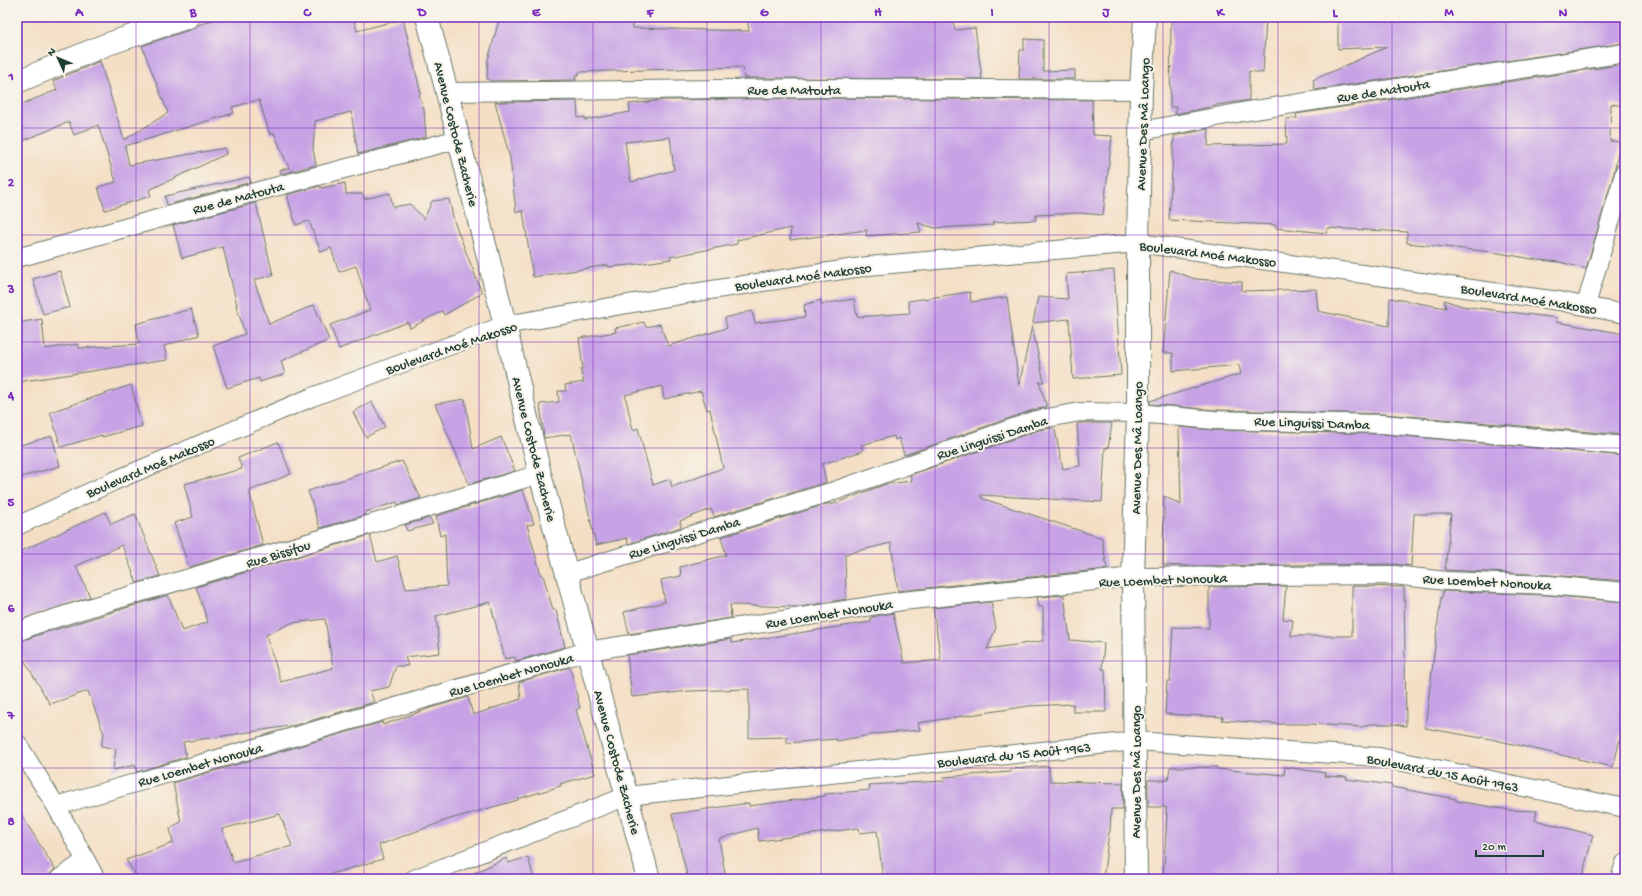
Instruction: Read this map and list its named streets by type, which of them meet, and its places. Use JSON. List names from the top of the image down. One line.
{"streets":{"street":["Rue de Matouta","Avenue Des Mâ Loango","Avenue Costode Zacherie","Boulevard Moé Makosso","Rue Linguissi Damba","Rue Bissifou","Rue Loembet Nonouka","Boulevard du 15 Août 1963"]},"crossings":[["Rue de Matouta","Avenue Des Mâ Loango"],["Rue de Matouta","Avenue Costode Zacherie"],["Avenue Des Mâ Loango","Boulevard Moé Makosso"],["Avenue Des Mâ Loango","Rue Linguissi Damba"],["Avenue Des Mâ Loango","Rue Loembet Nonouka"],["Avenue Des Mâ Loango","Boulevard du 15 Août 1963"],["Avenue Costode Zacherie","Boulevard Moé Makosso"],["Avenue Costode Zacherie","Rue Linguissi Damba"],["Avenue Costode Zacherie","Rue Bissifou"],["Avenue Costode Zacherie","Rue Loembet Nonouka"],["Avenue Costode Zacherie","Boulevard du 15 Août 1963"]],"scale_bar":"20 m","north":"top left","grid":{"columns":["A","B","C","D","E","F","G","H","I","J","K","L","M","N"],"rows":["1","2","3","4","5","6","7","8"]}}
